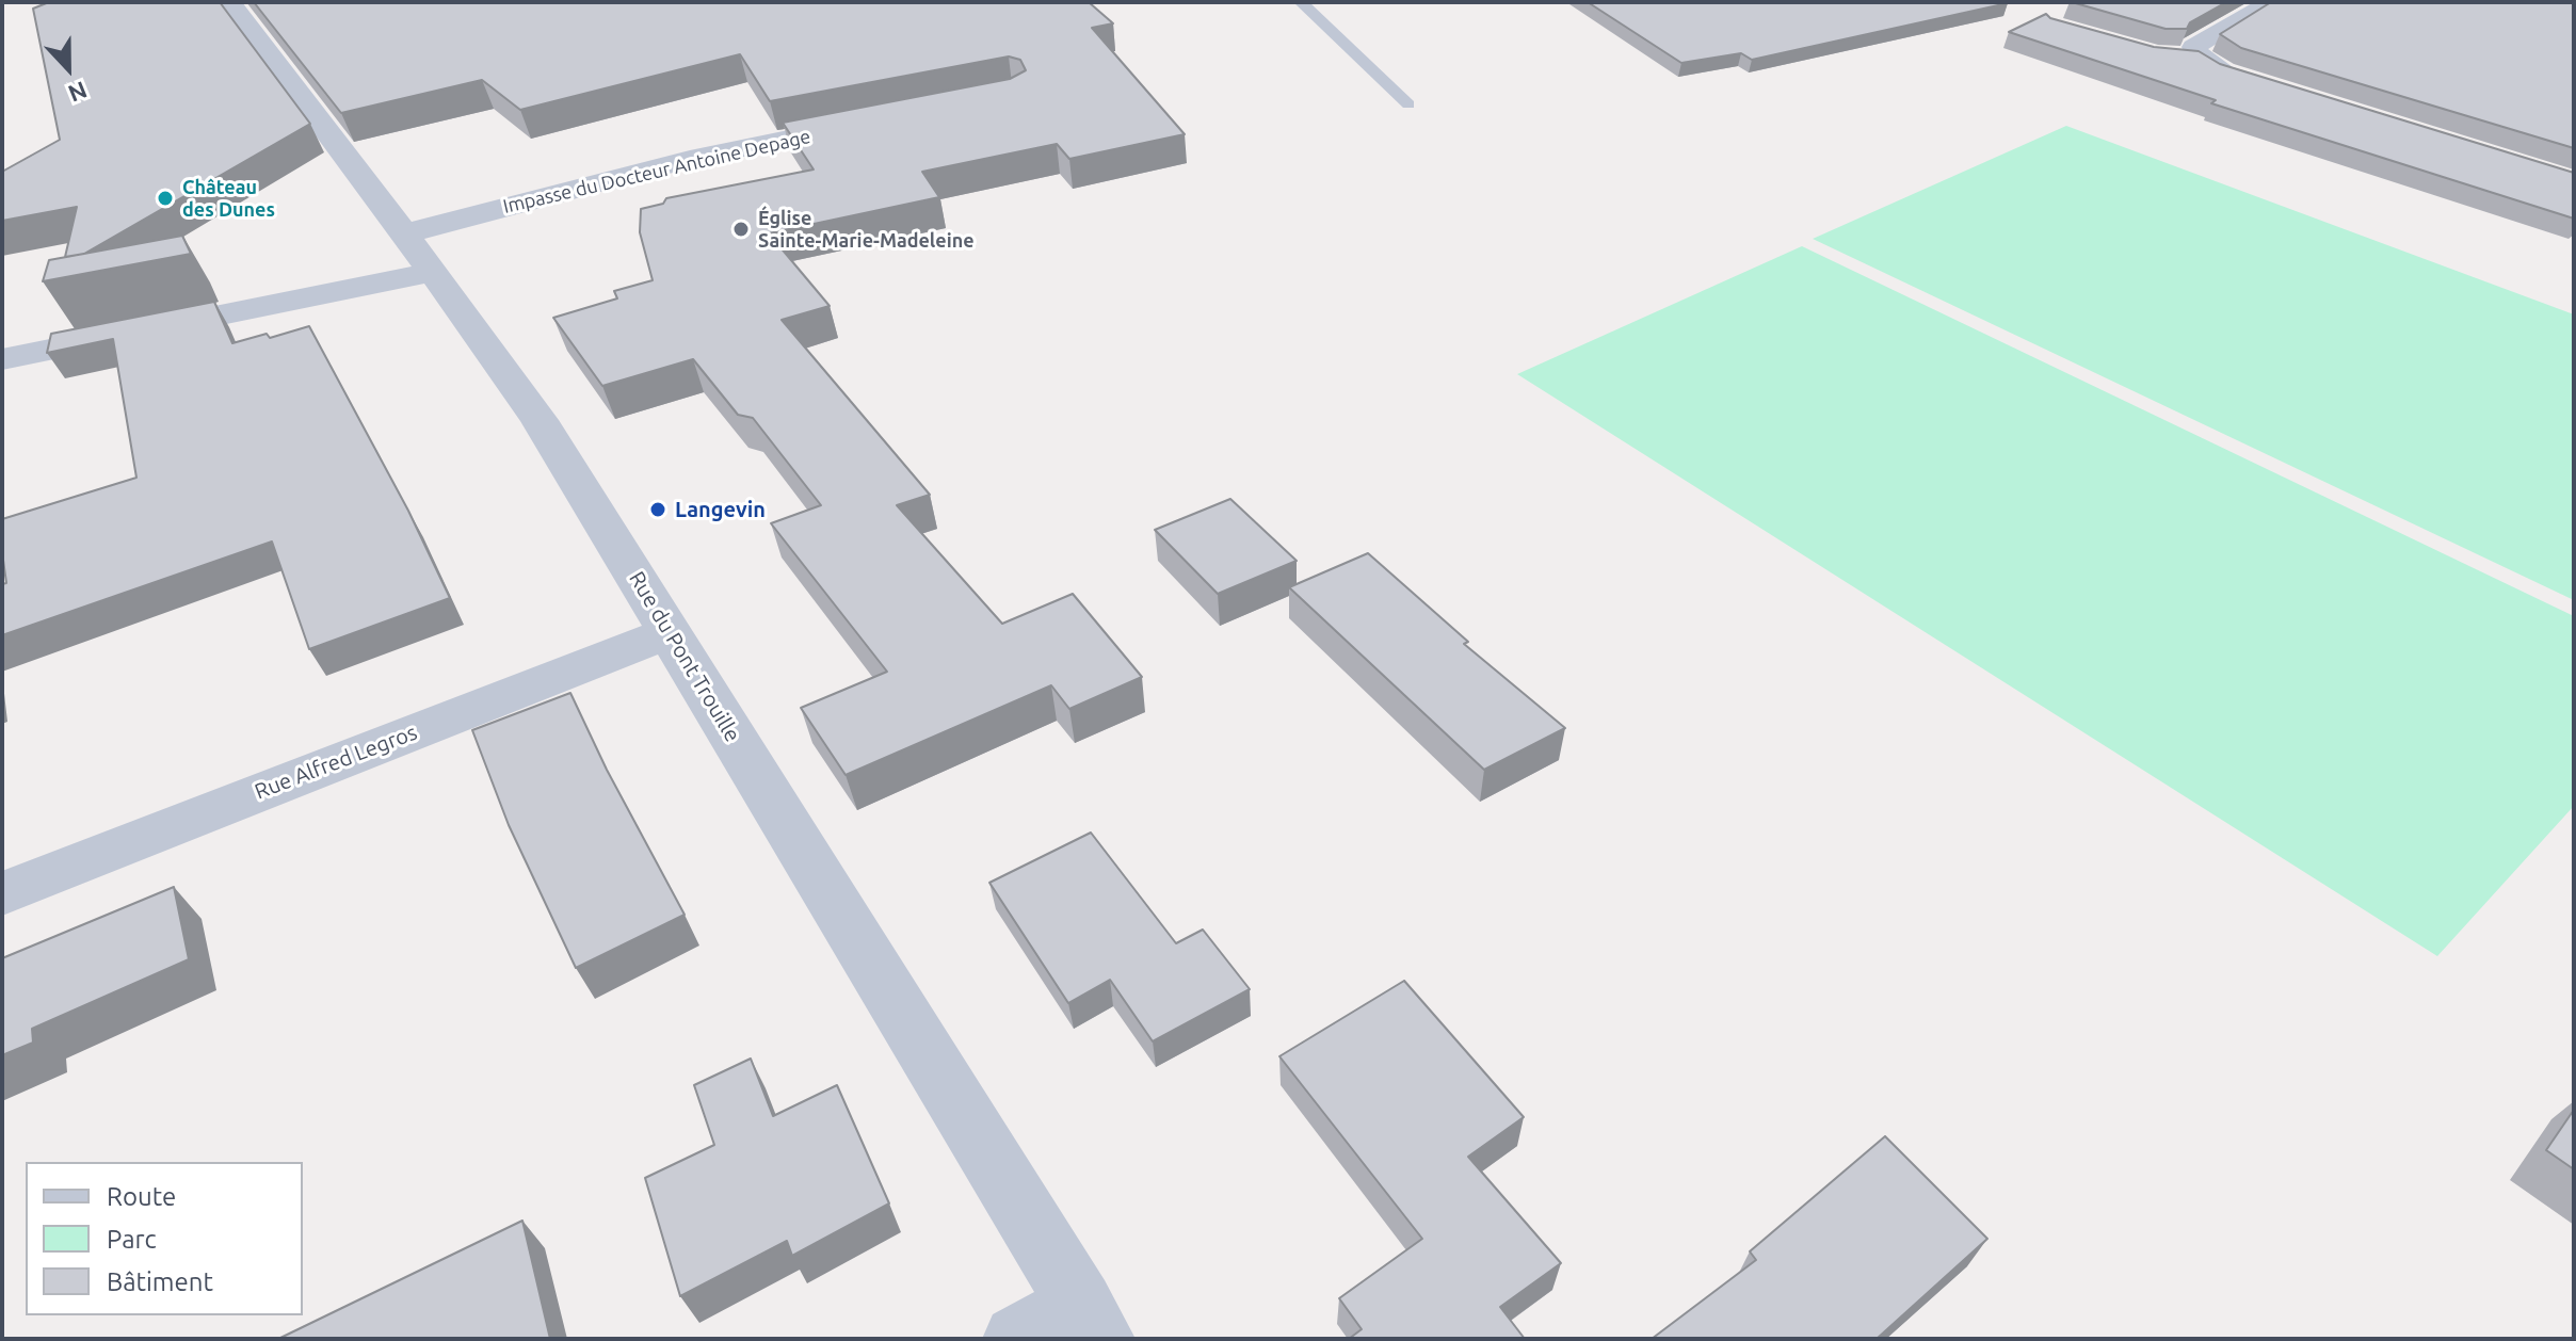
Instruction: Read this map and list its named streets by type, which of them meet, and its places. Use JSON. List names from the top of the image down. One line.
{"streets":{"street":["Impasse du Docteur Antoine Depage","Rue du Pont Trouille","Rue Alfred Legros"]},"crossings":[["Impasse du Docteur Antoine Depage","Rue du Pont Trouille"],["Rue du Pont Trouille","Rue Alfred Legros"]],"places":["Château des Dunes","Église Sainte-Marie-Madeleine","Langevin"],"legend":["Route","Parc","Bâtiment"],"north":"bottom"}
